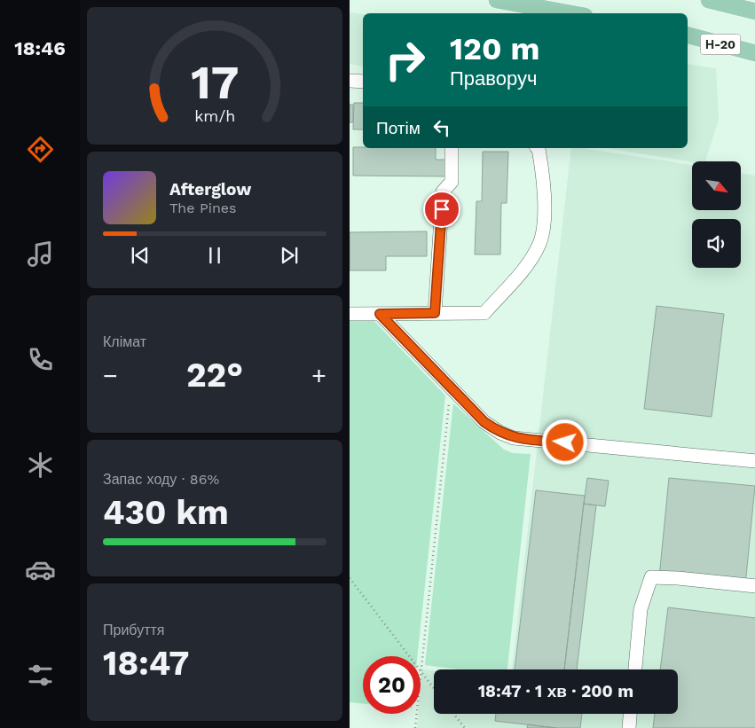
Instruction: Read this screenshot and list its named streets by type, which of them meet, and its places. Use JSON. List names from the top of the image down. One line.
{"streets":{"main road":["Н-20"]},"north":"bottom right","page":{"tabs":"18:46","turn":["120 m","Праворуч"],"then":"Потім","song":["Afterglow","The Pines"],"tile":["Клімат",["Запас ходу · 86%","430 km"],["Прибуття","18:47"]],"heat":["−","22°","+"],"limit":"20","trip":"18:47 · 1 хв · 200 m","gauge":["17","km/h"]}}
